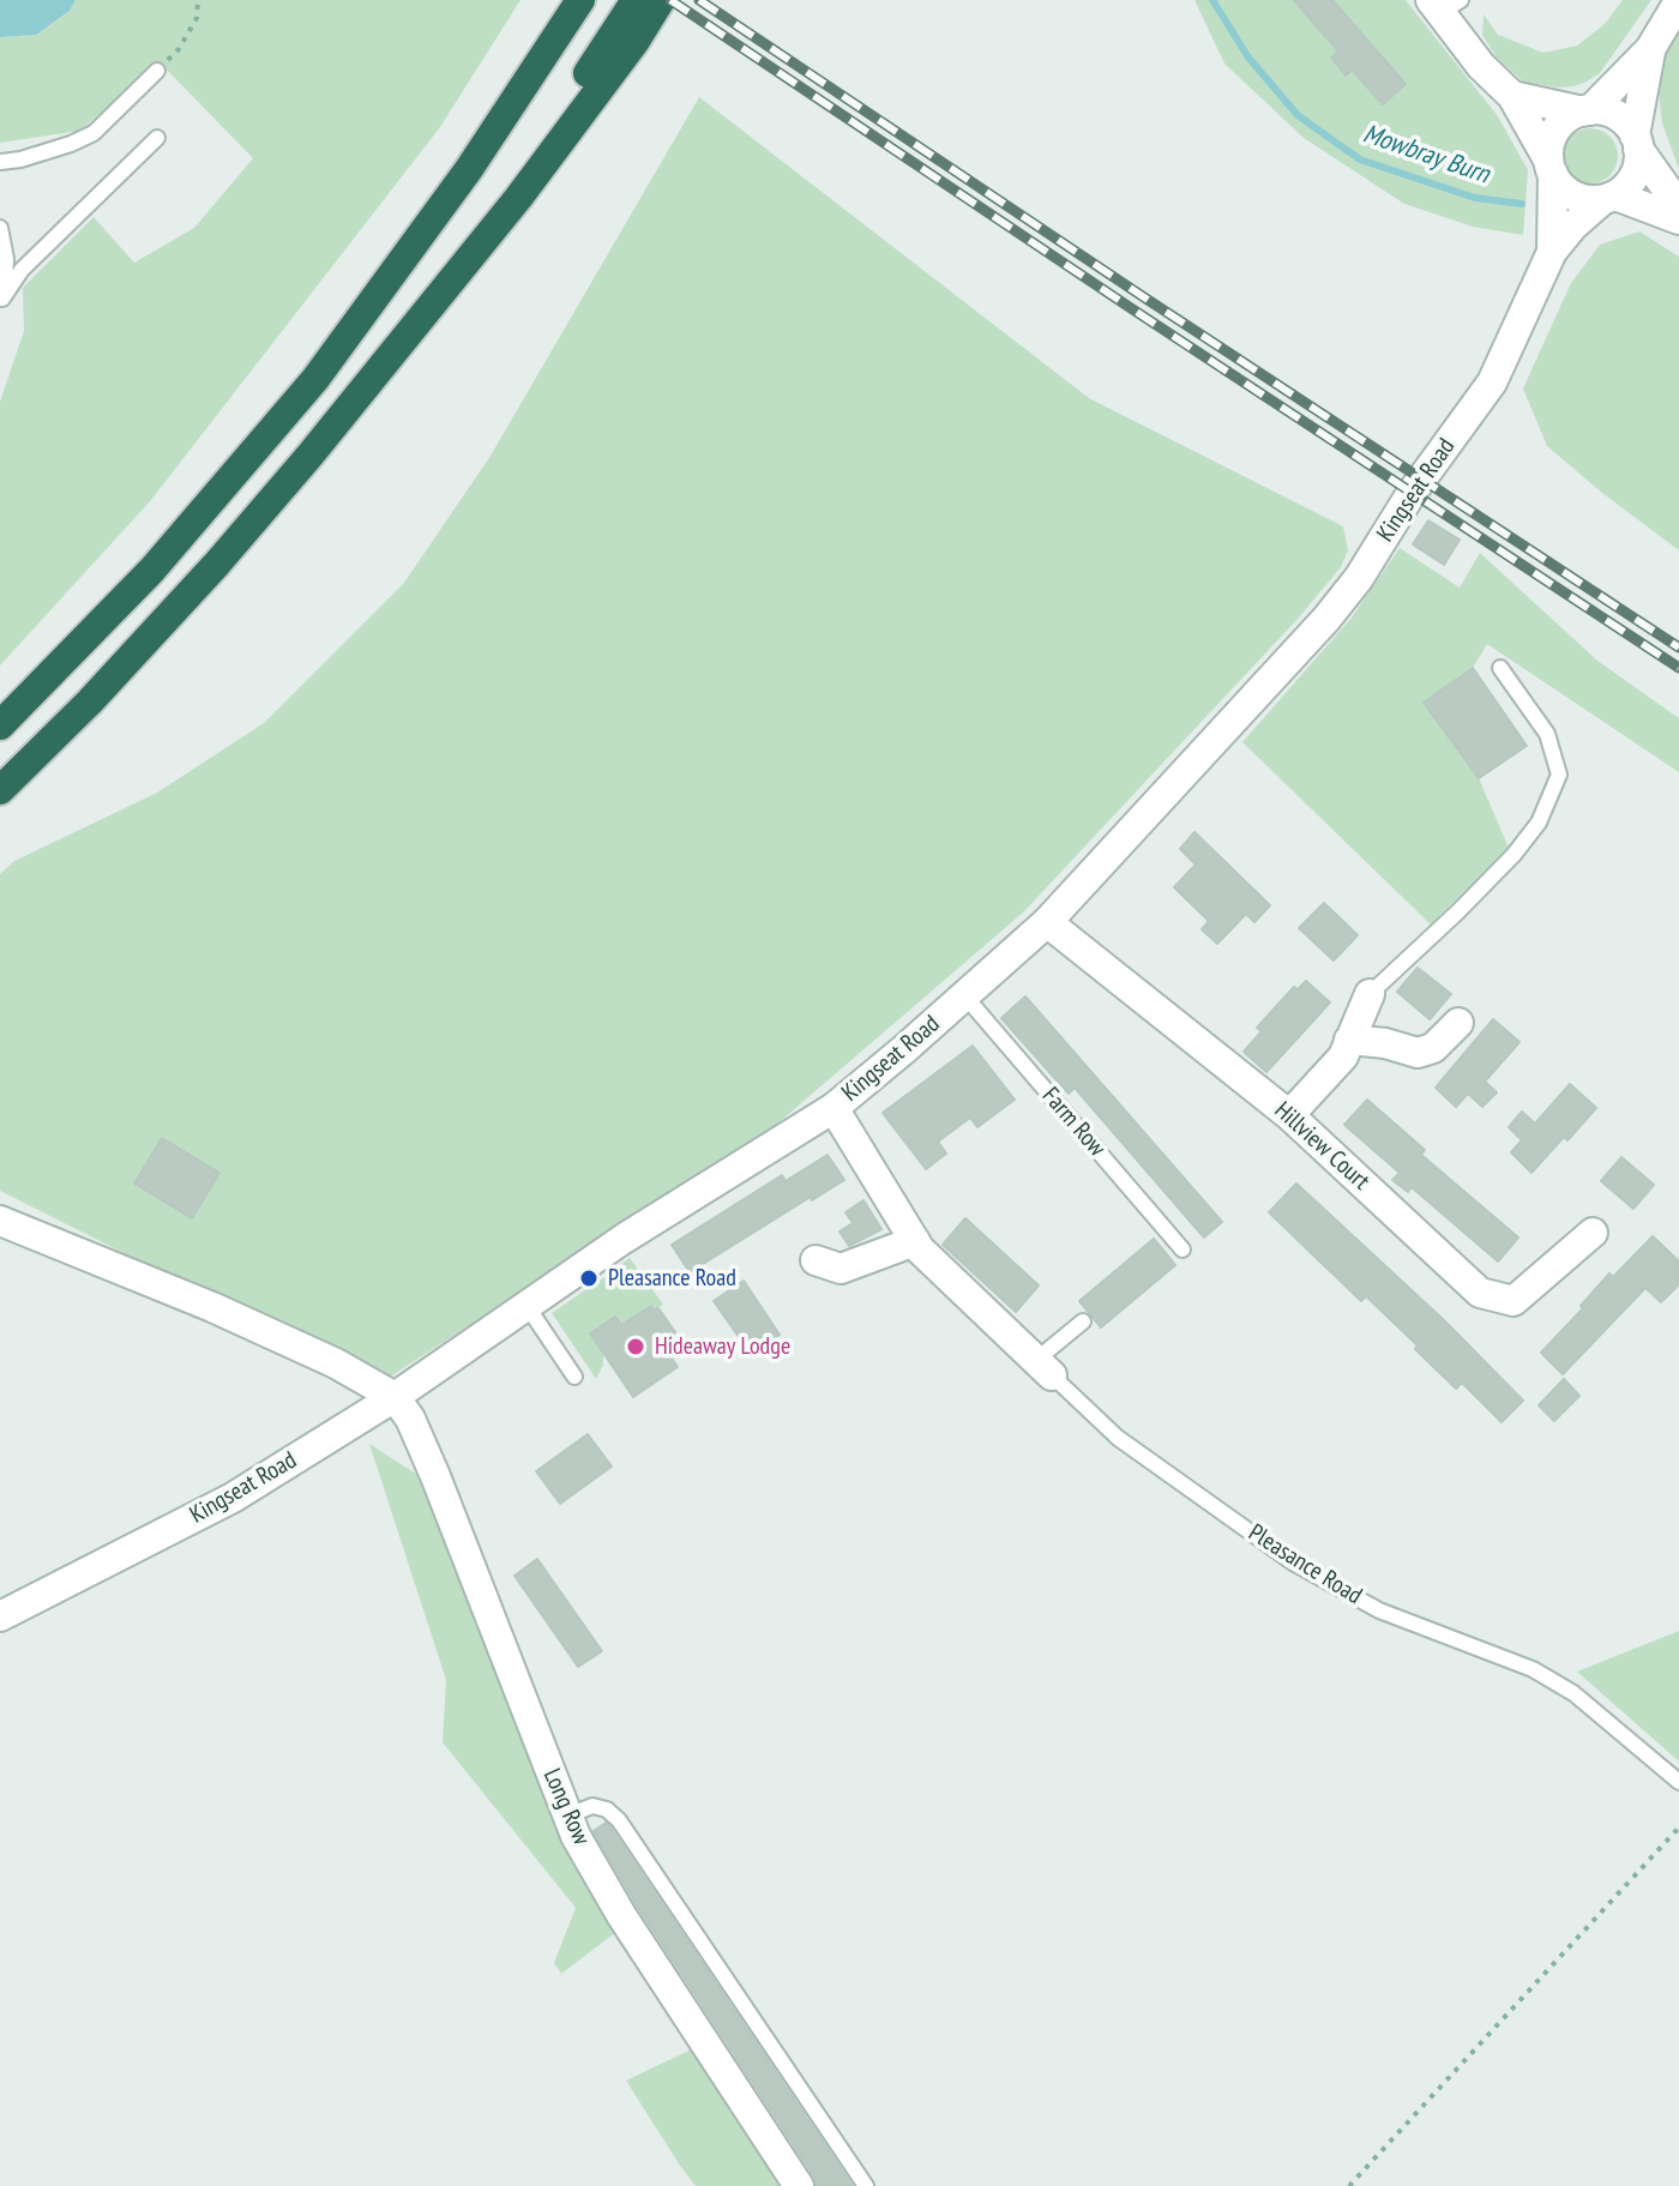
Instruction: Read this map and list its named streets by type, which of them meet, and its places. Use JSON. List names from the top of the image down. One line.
{"streets":{"street":["Kingseat Road","Hillview Court","Pleasance Road","Long Row"],"lane":["Farm Row"]},"crossings":[["Kingseat Road","Farm Row"],["Kingseat Road","Hillview Court"],["Kingseat Road","Pleasance Road"],["Kingseat Road","Long Row"]],"water":["Mowbray Burn"],"places":["Pleasance Road","Hideaway Lodge"]}
